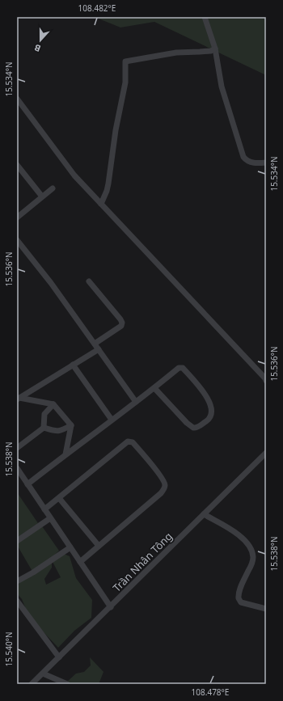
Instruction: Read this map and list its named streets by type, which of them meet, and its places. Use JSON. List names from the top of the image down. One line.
{"streets":{"street":["Trần Nhân Tông"]},"north":"bottom","coordinates":["108.482°E","15.534°N","15.536°N","15.538°N","15.540°N","108.478°E"]}
